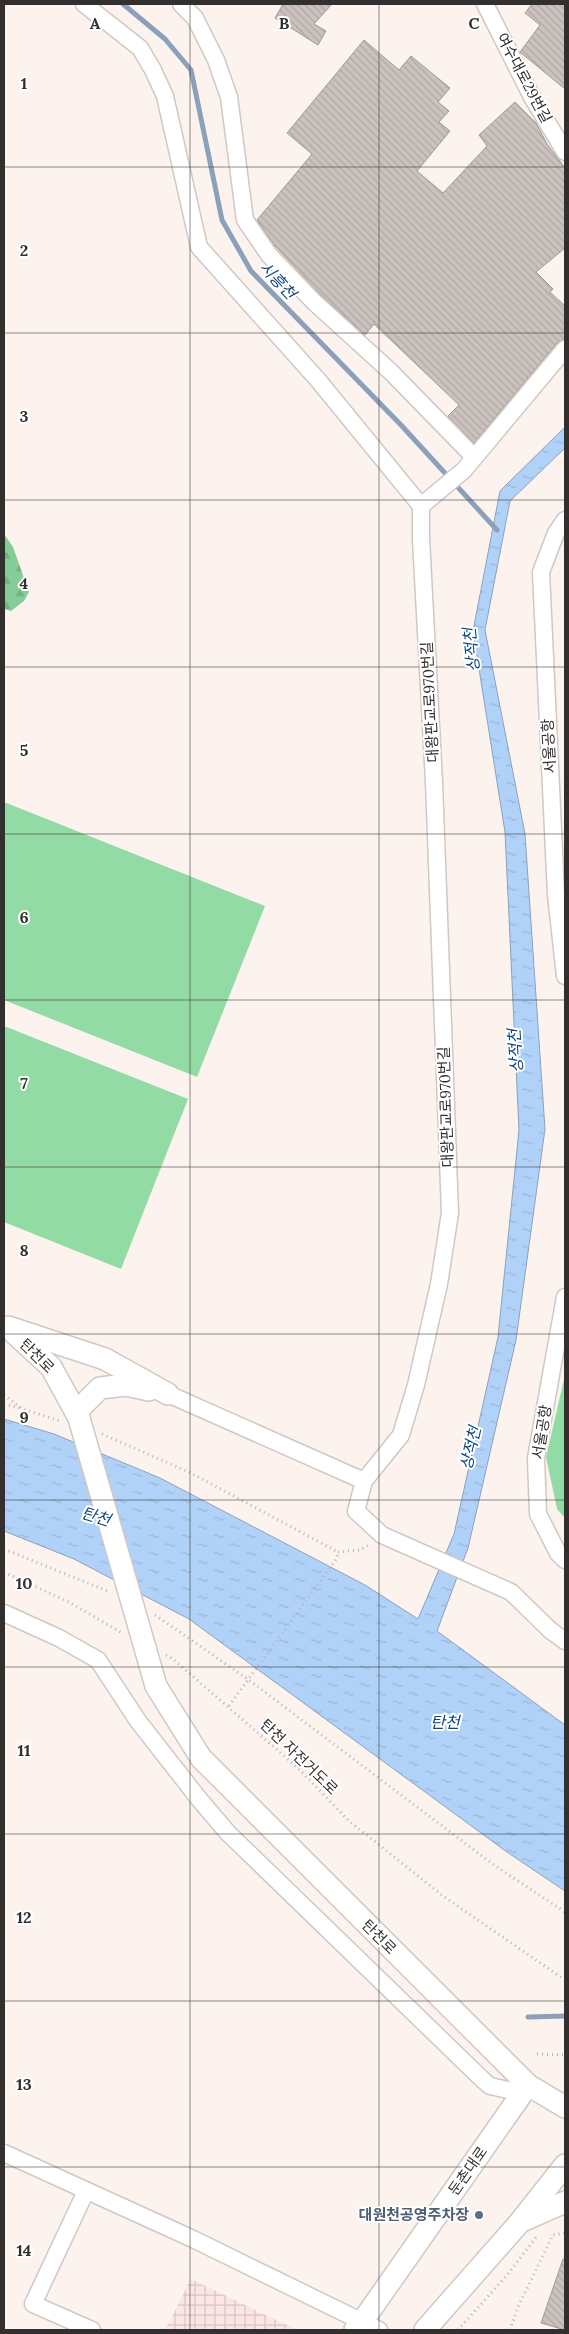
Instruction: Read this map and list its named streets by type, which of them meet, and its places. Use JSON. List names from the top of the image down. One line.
{"streets":{"main road":["탄천로","둔촌대로"],"street":["여수대로29번길","대왕판교로970번길","서울공항"],"path":["탄천 자전거도로"]},"crossings":[["탄천로","둔촌대로"]],"water":["시흥천","상적천","탄천"],"places":["대원천공영주차장"],"grid":{"columns":["A","B","C"],"rows":["1","2","3","4","5","6","7","8","9","10","11","12","13","14"]}}
